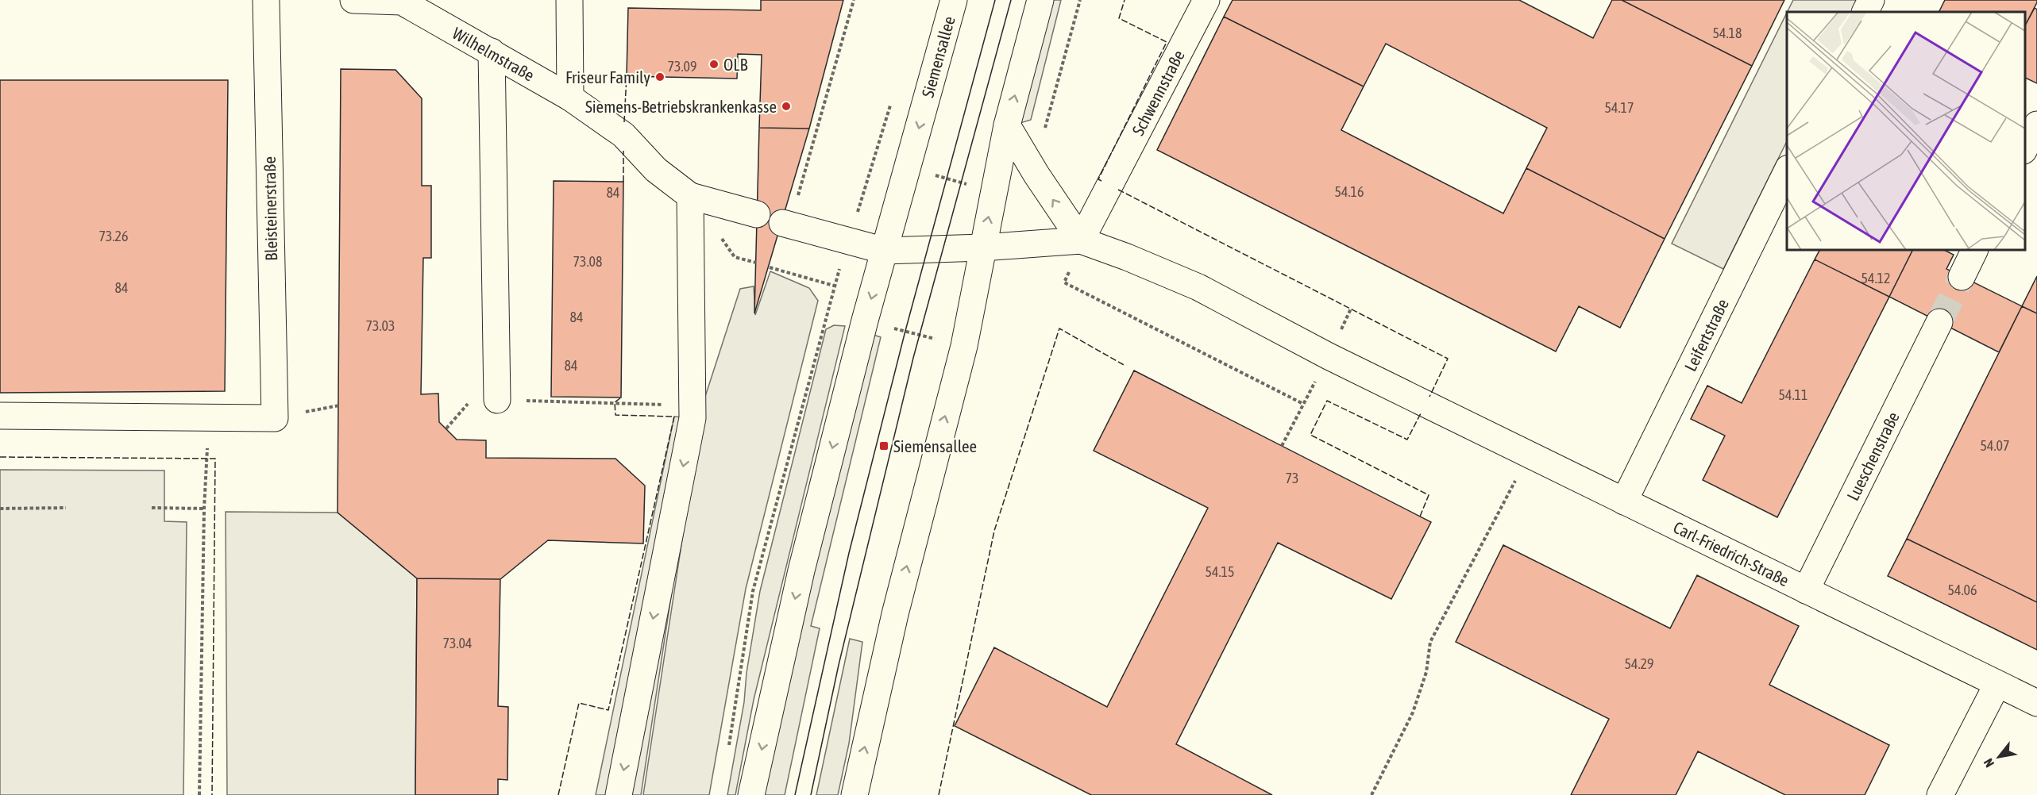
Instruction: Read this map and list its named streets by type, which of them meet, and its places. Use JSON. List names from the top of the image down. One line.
{"streets":{"main road":["Wilhelmstraße","Siemensallee","Schwennstraße","Bleisteinerstraße","Leifertstraße","Lueschenstraße","Carl-Friedrich-Straße"]},"crossings":[["Schwennstraße","Carl-Friedrich-Straße"],["Leifertstraße","Carl-Friedrich-Straße"],["Lueschenstraße","Carl-Friedrich-Straße"]],"places":{"other":["OLB","Friseur Family","Siemens-Betriebskrankenkasse"],"transit":["Siemensallee"]},"house_numbers":["54.18","73.09","54.17","54.16","84","73.26","73.08","54.12","84","84","73.03","84","54.11","54.07","73","54.15","54.06","73.04","54.29"],"north":"bottom left"}
